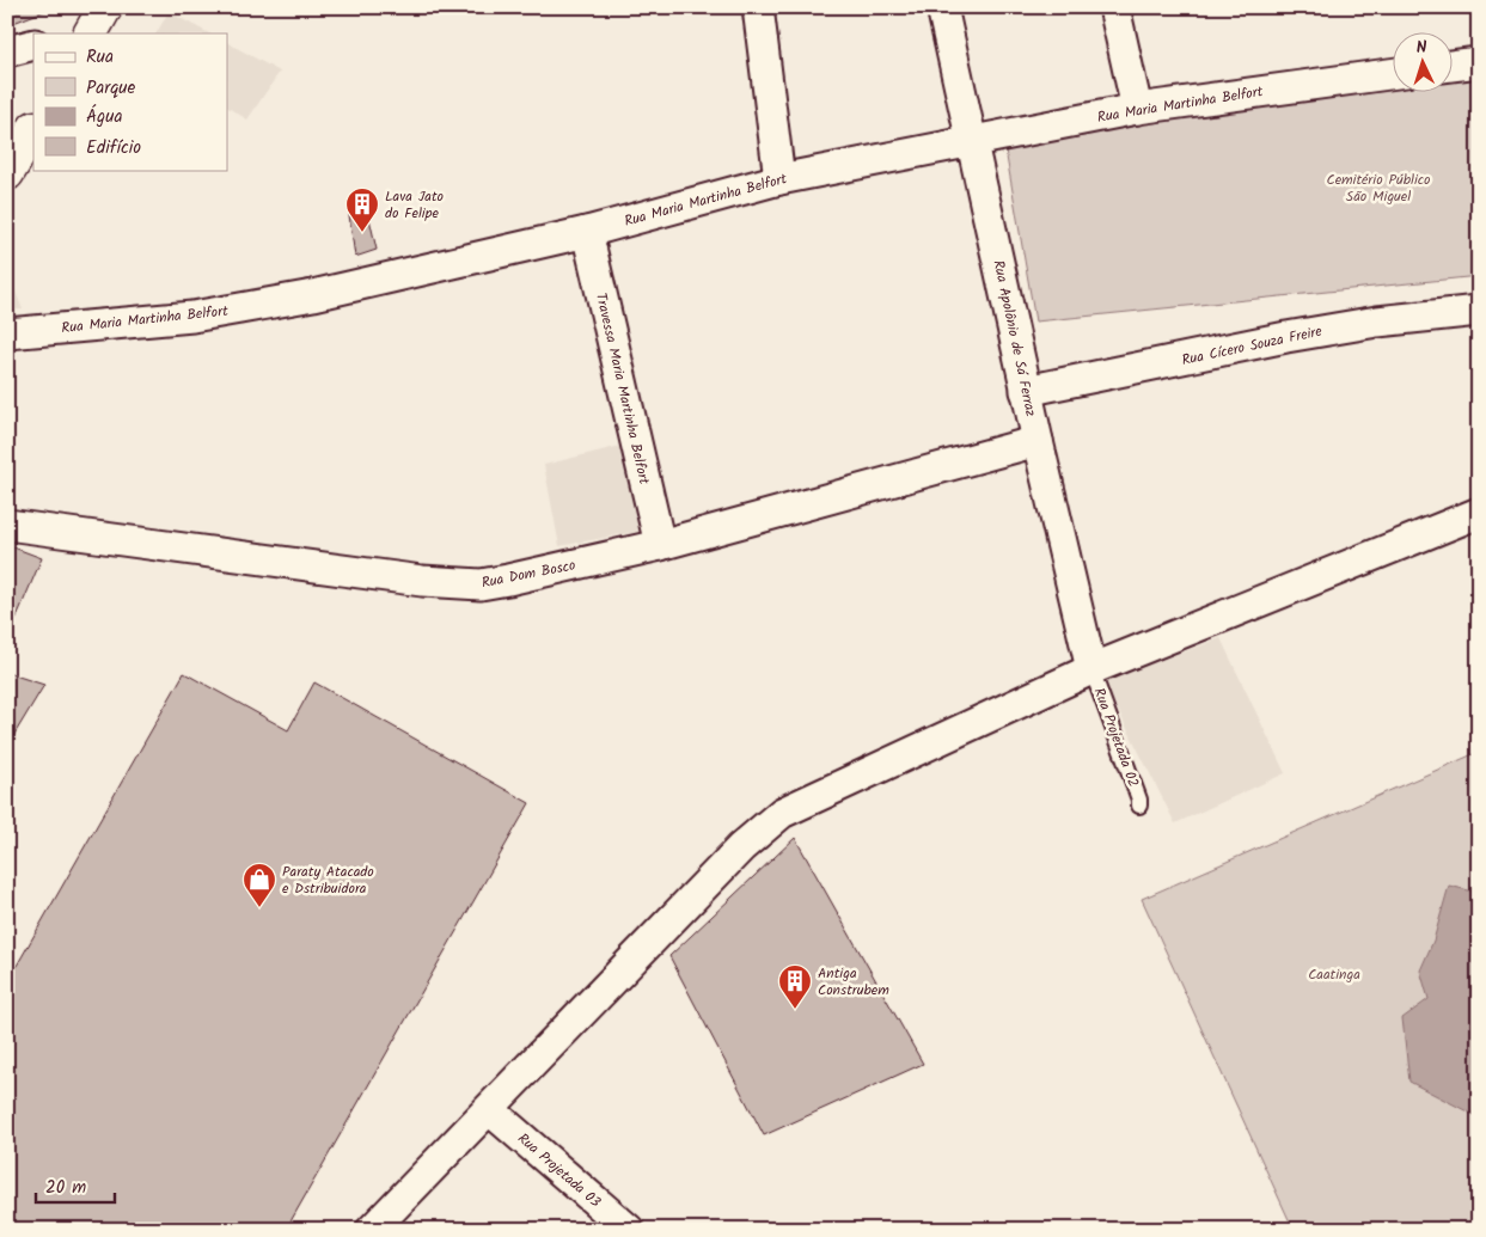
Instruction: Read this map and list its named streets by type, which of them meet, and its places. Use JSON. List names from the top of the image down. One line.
{"streets":{"street":["Rua Maria Martinha Belfort","Rua Apolônio de Sá Ferraz","Rua Cícero Souza Freire","Travessa Maria Martinha Belfort","Rua Dom Bosco","Rua Projetada 03"],"lane":["Rua Projetada 02"]},"crossings":[["Rua Maria Martinha Belfort","Rua Apolônio de Sá Ferraz"],["Rua Maria Martinha Belfort","Travessa Maria Martinha Belfort"],["Rua Apolônio de Sá Ferraz","Rua Cícero Souza Freire"],["Rua Apolônio de Sá Ferraz","Rua Dom Bosco"],["Rua Apolônio de Sá Ferraz","Rua Projetada 02"],["Travessa Maria Martinha Belfort","Rua Dom Bosco"]],"parks":["Cemitério Público São Miguel","Caatinga"],"places":{"building":["Lava Jato do Felipe","Antiga Construbem"],"shop":["Paraty Atacado e Dstribuidora"]},"legend":["Rua","Parque","Água","Edifício"],"scale_bar":"20 m","north":"top"}
